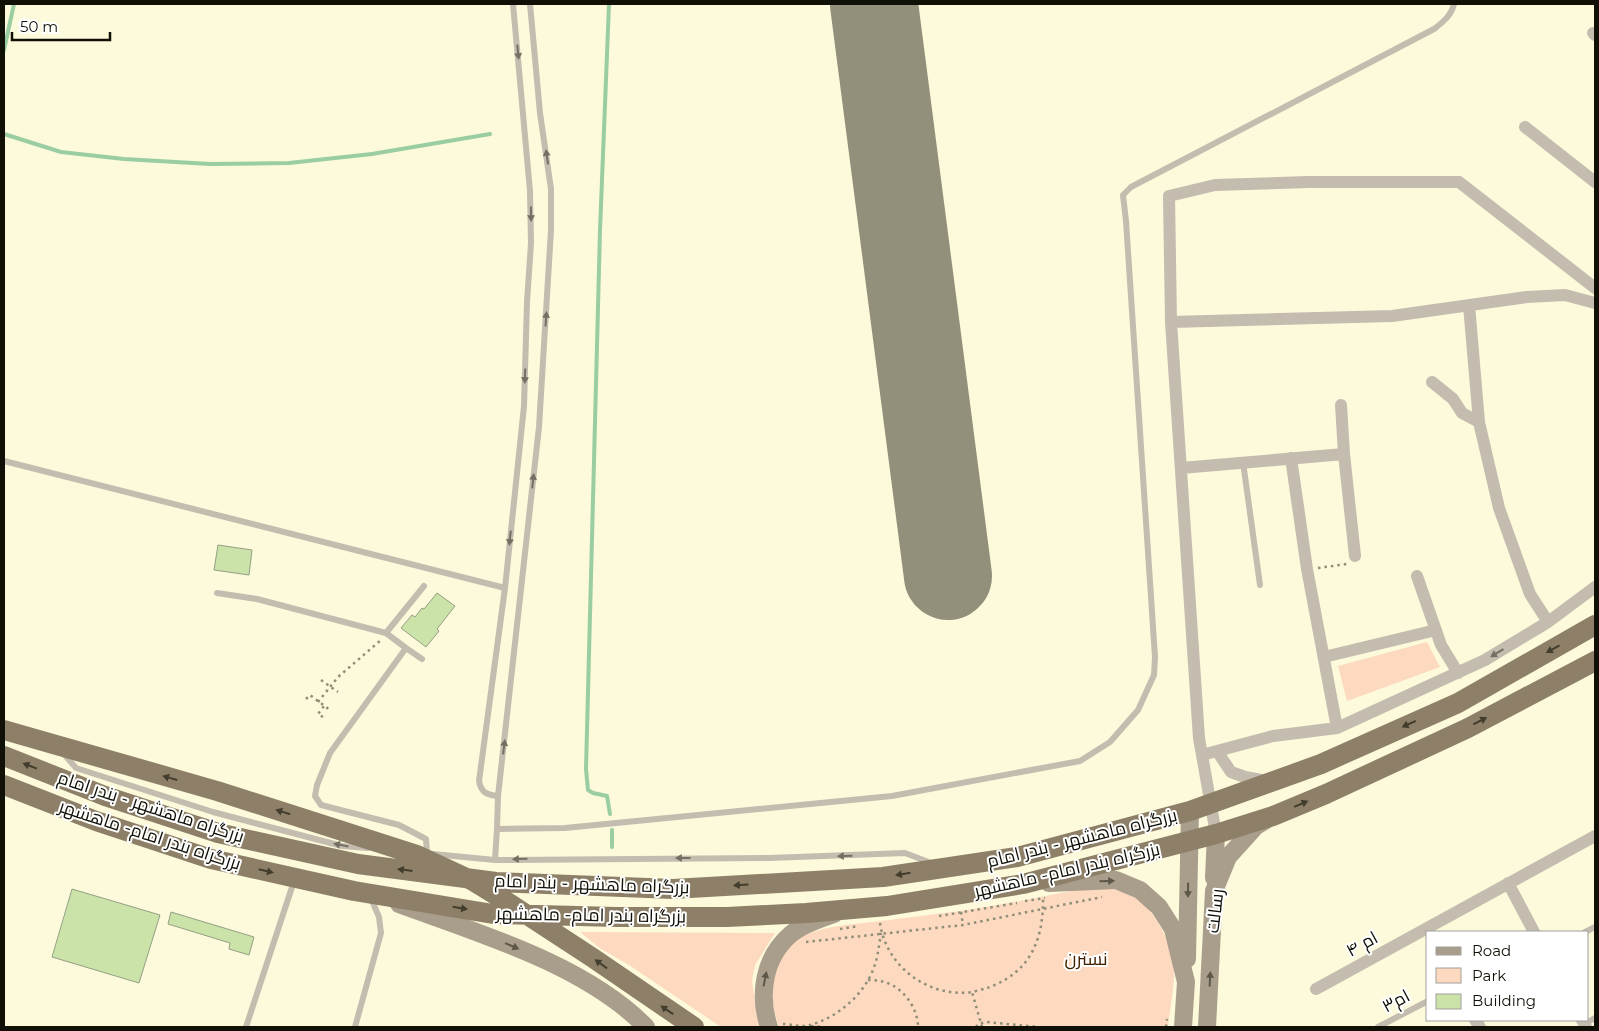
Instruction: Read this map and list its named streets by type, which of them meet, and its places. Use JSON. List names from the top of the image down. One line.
{"streets":{"highway":["بزرگراه ماهشهر - بندر امام","بزرگراه بندر امام- ماهشهر"],"main road":["رسالت"],"street":["ام ۴"],"lane":["ام۳"]},"crossings":[["بزرگراه ماهشهر - بندر امام","رسالت"],["بزرگراه بندر امام- ماهشهر","رسالت"]],"one_way":["بزرگراه ماهشهر - بندر امام","بزرگراه بندر امام- ماهشهر"],"parks":["نسترن"],"legend":["Road","Park","Building"],"scale_bar":"50 m"}
